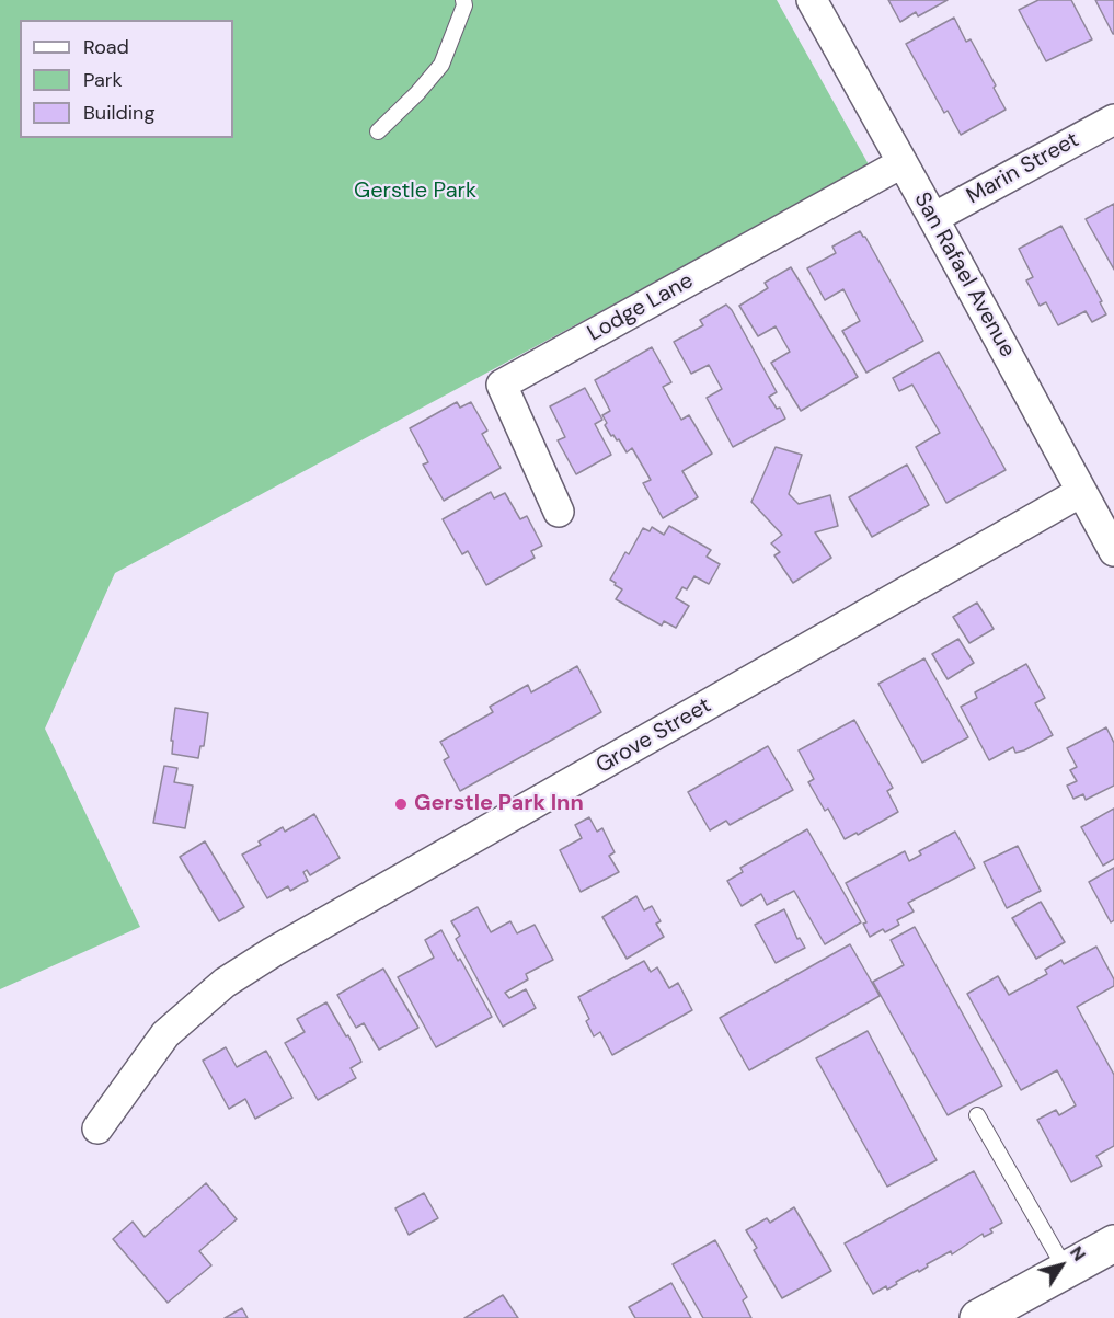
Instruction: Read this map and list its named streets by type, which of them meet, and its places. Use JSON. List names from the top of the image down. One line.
{"streets":{"street":["Marin Street","San Rafael Avenue","Lodge Lane","Grove Street"]},"crossings":[["Marin Street","San Rafael Avenue"],["San Rafael Avenue","Lodge Lane"],["San Rafael Avenue","Grove Street"]],"parks":["Gerstle Park"],"places":["Gerstle Park Inn"],"legend":["Road","Park","Building"],"north":"top right"}
